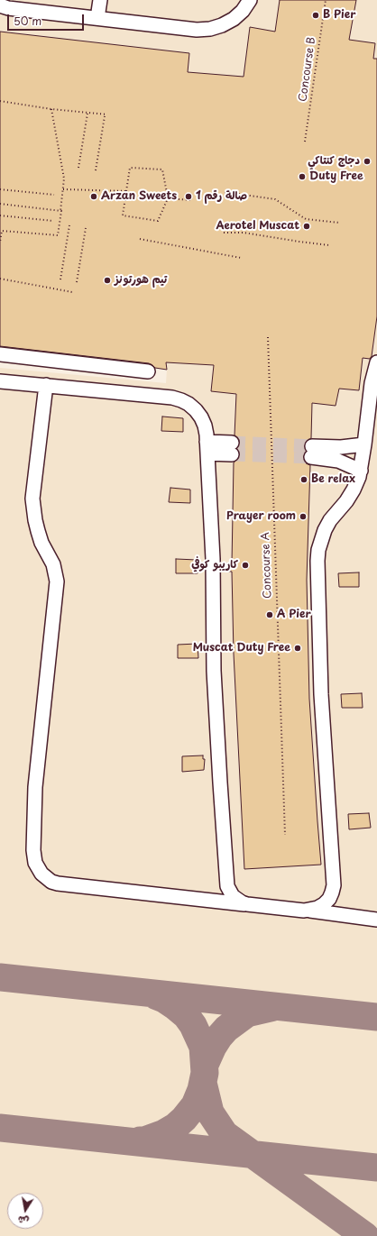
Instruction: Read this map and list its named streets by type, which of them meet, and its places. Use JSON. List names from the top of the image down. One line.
{"streets":{"path":["Concourse B","Concourse A"]},"places":["B Pier","دجاج كنتاكي","Duty Free","Arzan Sweets","صالة رقم 1","Aerotel Muscat","تيم هورتونز","Be relax","Prayer room","كاريبو كوفي","A Pier","Muscat Duty Free"],"scale_bar":"50 m","north":"bottom"}
